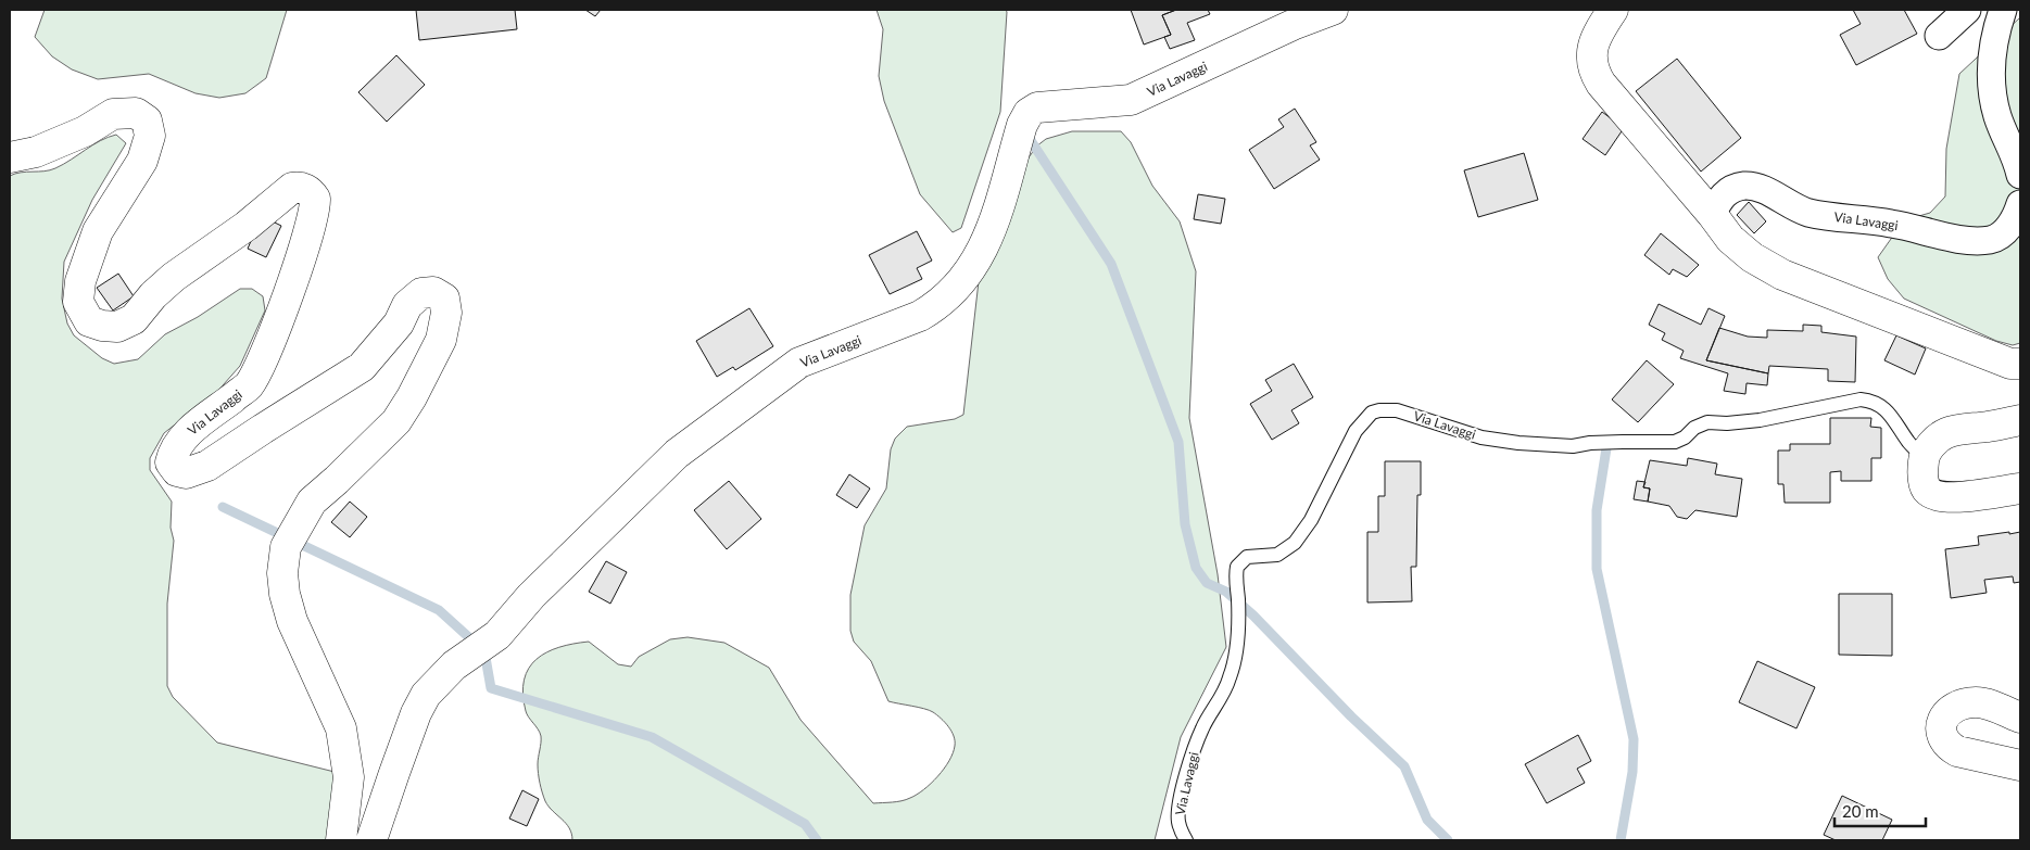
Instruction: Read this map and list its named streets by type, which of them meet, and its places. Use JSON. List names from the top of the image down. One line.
{"streets":{"street":["Via Lavaggi"]},"scale_bar":"20 m"}
